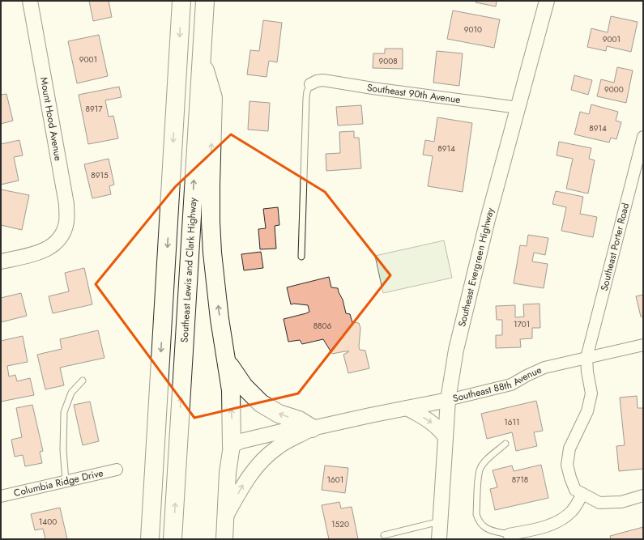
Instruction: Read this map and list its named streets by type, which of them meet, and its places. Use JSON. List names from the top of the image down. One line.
{"streets":{"highway":["Southeast Lewis and Clark Highway"],"street":["Southeast 90th Avenue","Mount Hood Avenue","Southeast Porter Road","Southeast Evergreen Highway","Southeast 88th Avenue","Columbia Ridge Drive"]},"crossings":[["Southeast 90th Avenue","Southeast Evergreen Highway"],["Southeast Porter Road","Southeast 88th Avenue"],["Southeast Evergreen Highway","Southeast 88th Avenue"]],"house_numbers":["9010","9001","9001","9008","9000","8917","8914","8914","8915","1701","8806","1611","1601","8718","1400","1520"]}
